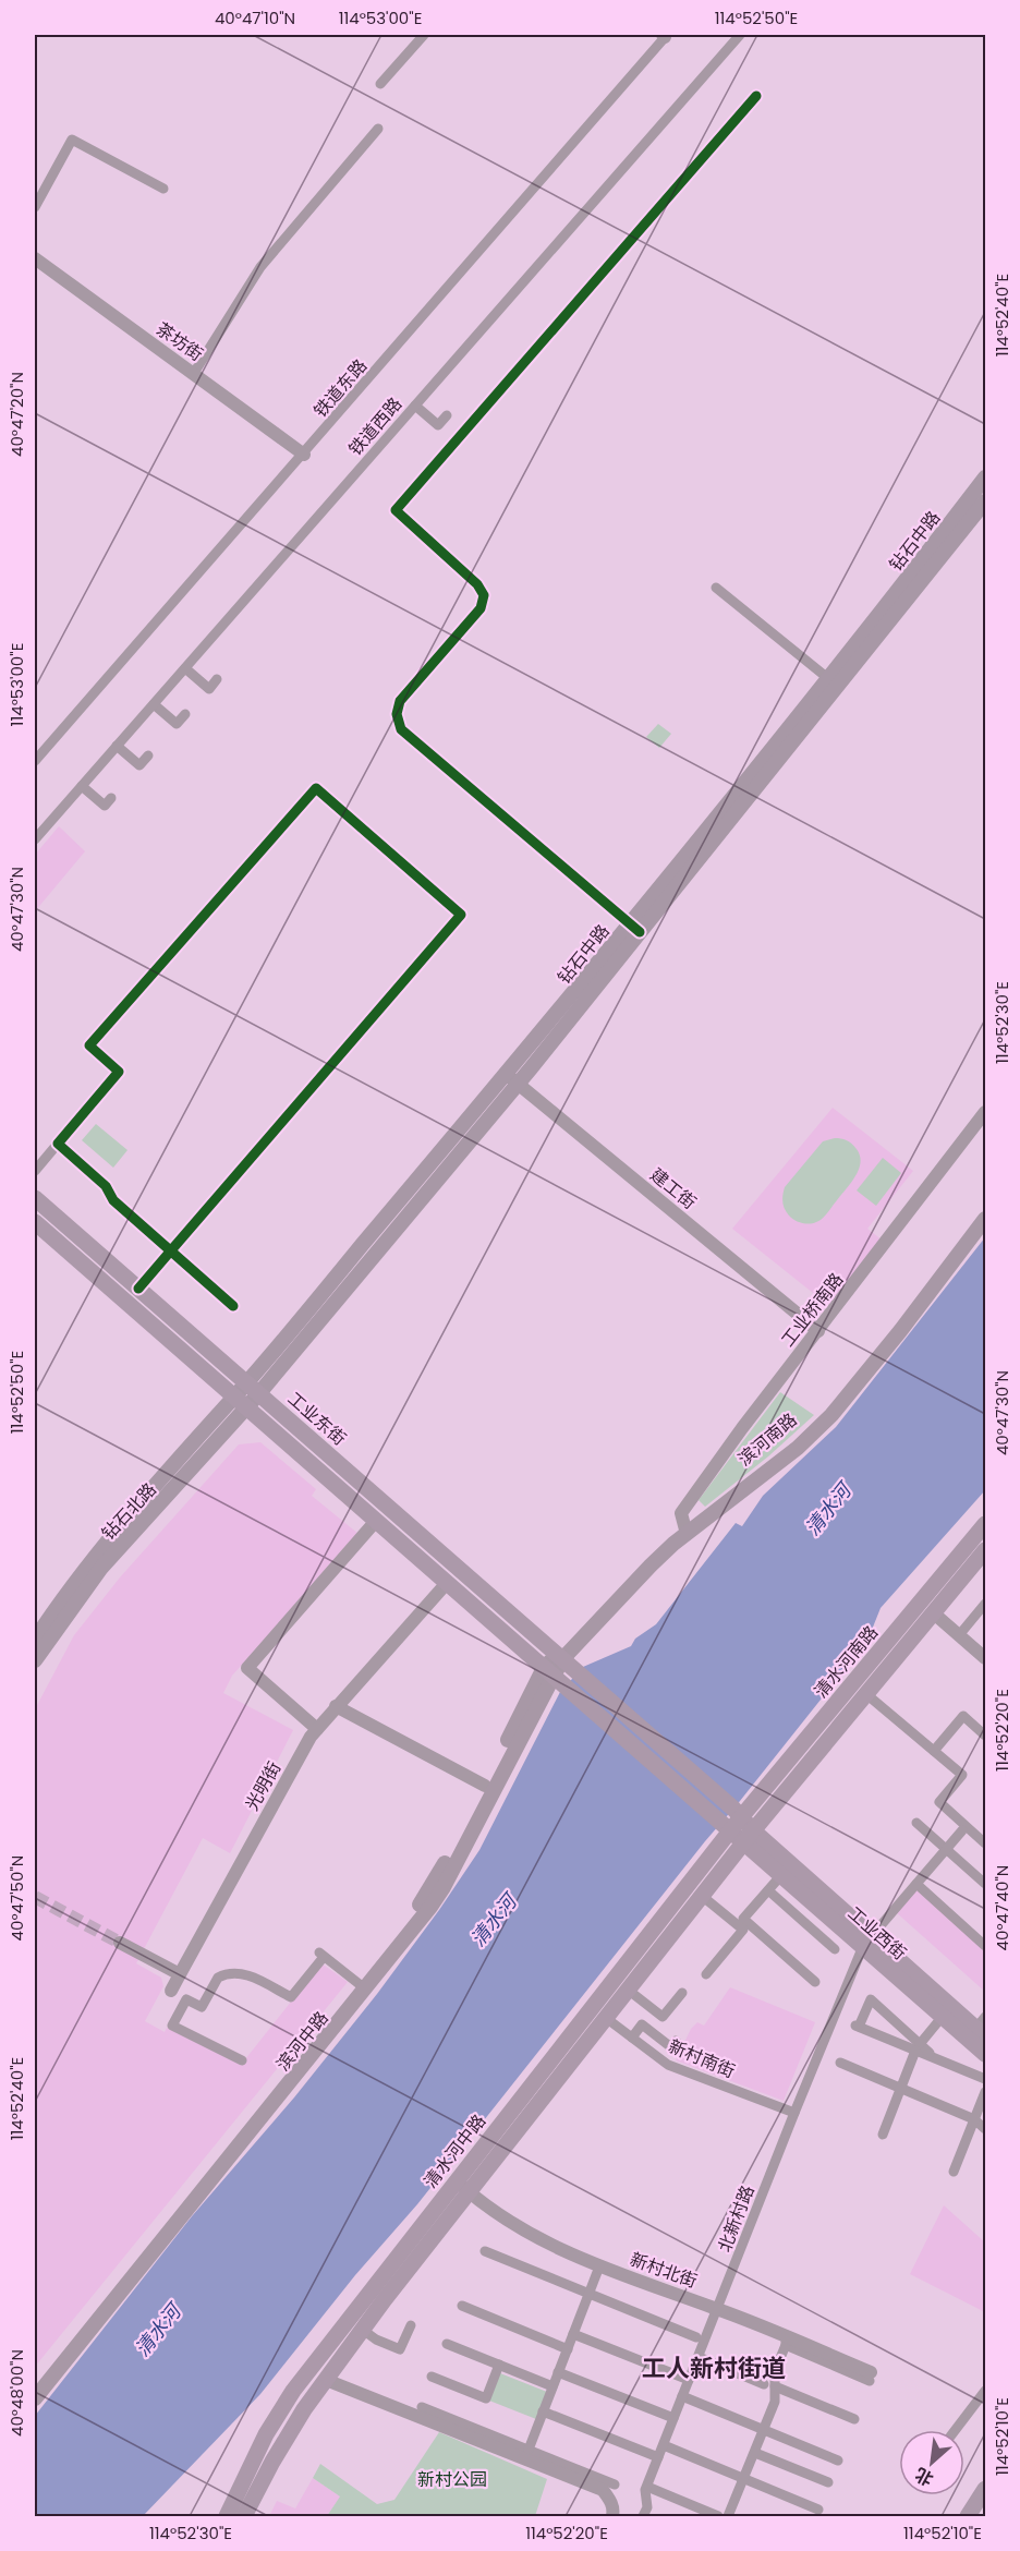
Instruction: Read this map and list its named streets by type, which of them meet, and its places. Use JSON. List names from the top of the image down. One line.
{"streets":{"main road":["钻石中路","工业东街","滨河南路","钻石北路","清水河南路","工业西街","滨河中路","清水河中路"],"street":["茶坊街","铁道东路","铁道西路","建工街","工业桥南路","光明街","新村南街","北新村路","新村北街"]},"crossings":[["茶坊街","铁道东路"],["钻石中路","建工街"],["钻石中路","工业东街"],["钻石中路","钻石北路"],["建工街","工业桥南路"],["工业桥南路","滨河南路"],["工业东街","滨河南路"],["工业东街","钻石北路"],["工业东街","清水河南路"],["工业东街","工业西街"],["工业东街","清水河中路"],["滨河南路","滨河中路"],["清水河南路","工业西街"],["清水河南路","清水河中路"],["工业西街","清水河中路"],["工业西街","北新村路"],["新村南街","清水河中路"],["新村南街","北新村路"],["清水河中路","新村北街"],["北新村路","新村北街"]],"districts":["工人新村街道"],"water":["清水河"],"parks":["新村公园"],"north":"bottom left","coordinates":["40°47'10\"N","114°53'00\"E","114°52'50\"E","114°52'40\"E","40°47'20\"N","40°47'30\"N","114°52'30\"E","114°52'20\"E","40°47'50\"N","40°47'40\"N","40°48'00\"N","114°52'10\"E"]}
